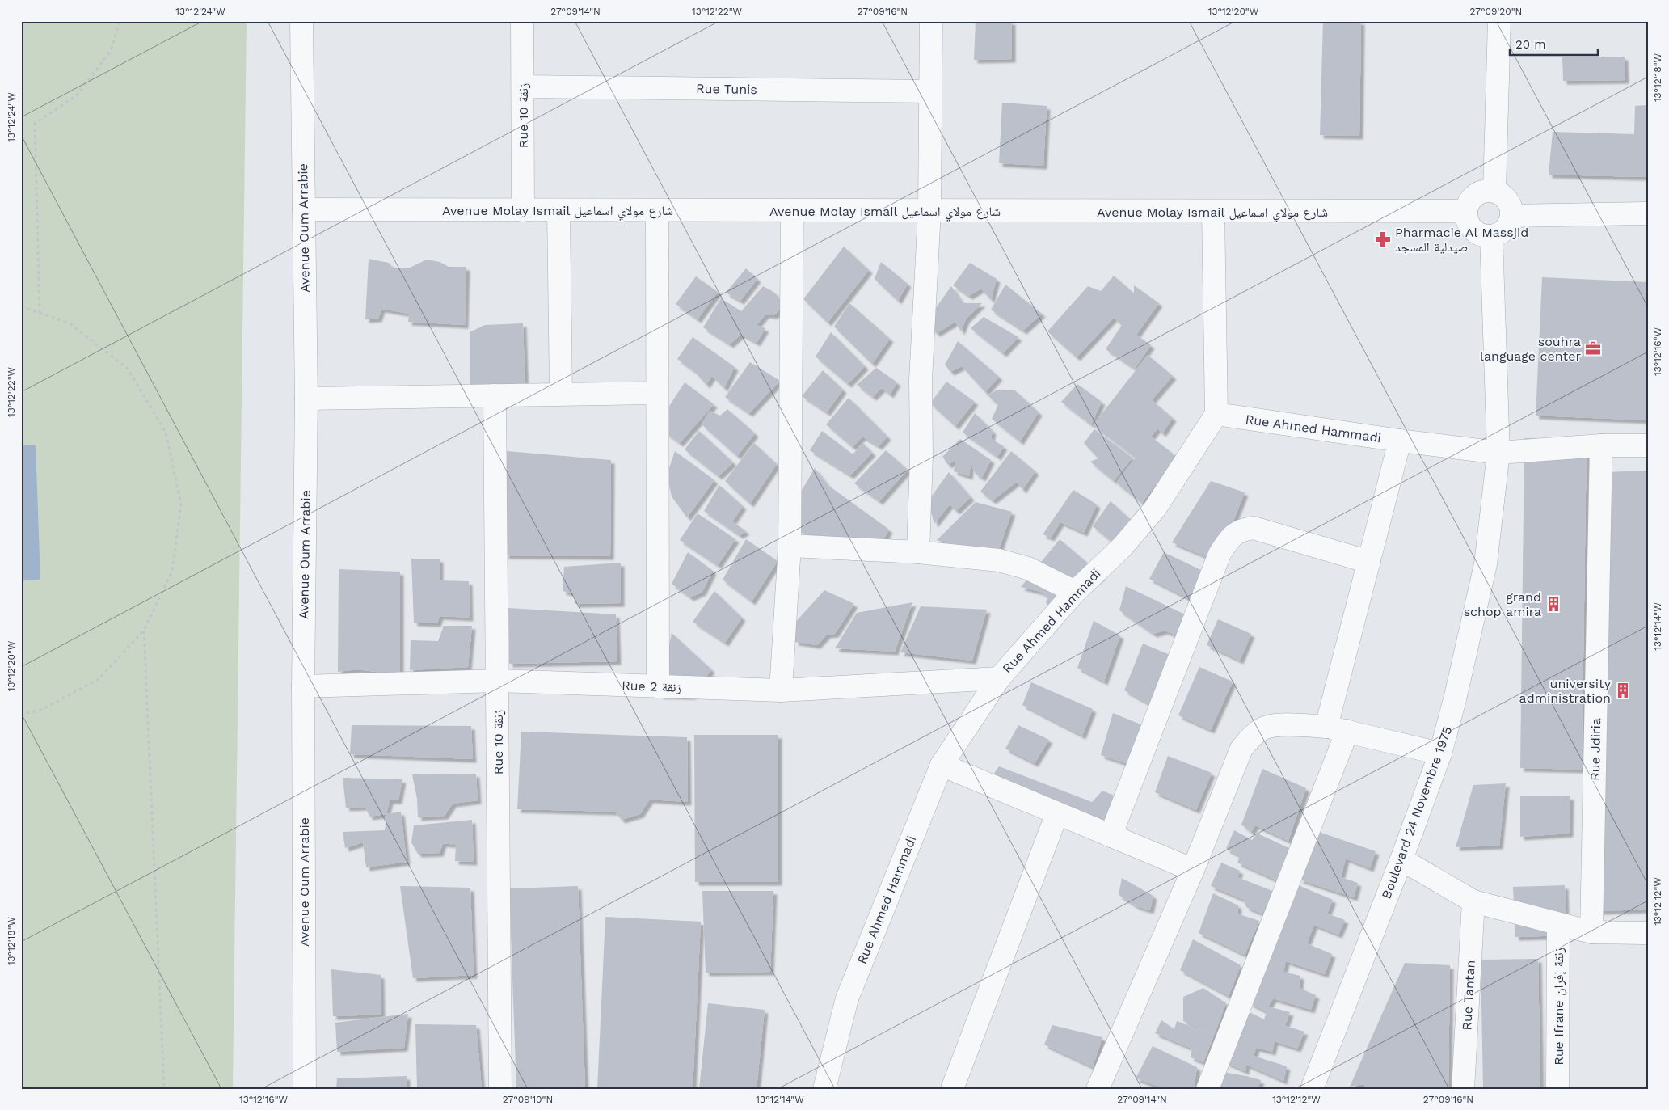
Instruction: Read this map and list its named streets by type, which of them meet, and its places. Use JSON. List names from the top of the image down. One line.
{"streets":{"street":["Rue Tunis","Rue 10 زنقة","Avenue Molay Ismail شارع مولاي اسماعيل","Avenue Oum Arrabie","Rue Ahmed Hammadi","Rue 2 زنقة","Rue Jdiria","Boulevard 24 Novembre 1975","Rue Tantan","Rue Ifrane زنقة إفران"]},"crossings":[["Rue Tunis","Rue 10 زنقة"],["Rue 10 زنقة","Avenue Molay Ismail شارع مولاي اسماعيل"],["Rue 10 زنقة","Rue 2 زنقة"],["Avenue Molay Ismail شارع مولاي اسماعيل","Avenue Oum Arrabie"],["Avenue Molay Ismail شارع مولاي اسماعيل","Boulevard 24 Novembre 1975"],["Avenue Oum Arrabie","Rue 2 زنقة"],["Rue Ahmed Hammadi","Rue 2 زنقة"],["Rue Ahmed Hammadi","Rue Jdiria"],["Rue Ahmed Hammadi","Boulevard 24 Novembre 1975"]],"places":{"pharmacy":["Pharmacie Al Massjid صيدلية المسجد"],"office":["souhra language center"],"building":["grand schop amira","university administration"]},"scale_bar":"20 m","coordinates":["13°12'24\"W","27°09'14\"N","13°12'22\"W","27°09'16\"N","13°12'20\"W","27°09'20\"N","13°12'18\"W","13°12'16\"W","13°12'14\"W","13°12'12\"W","27°09'10\"N"]}
